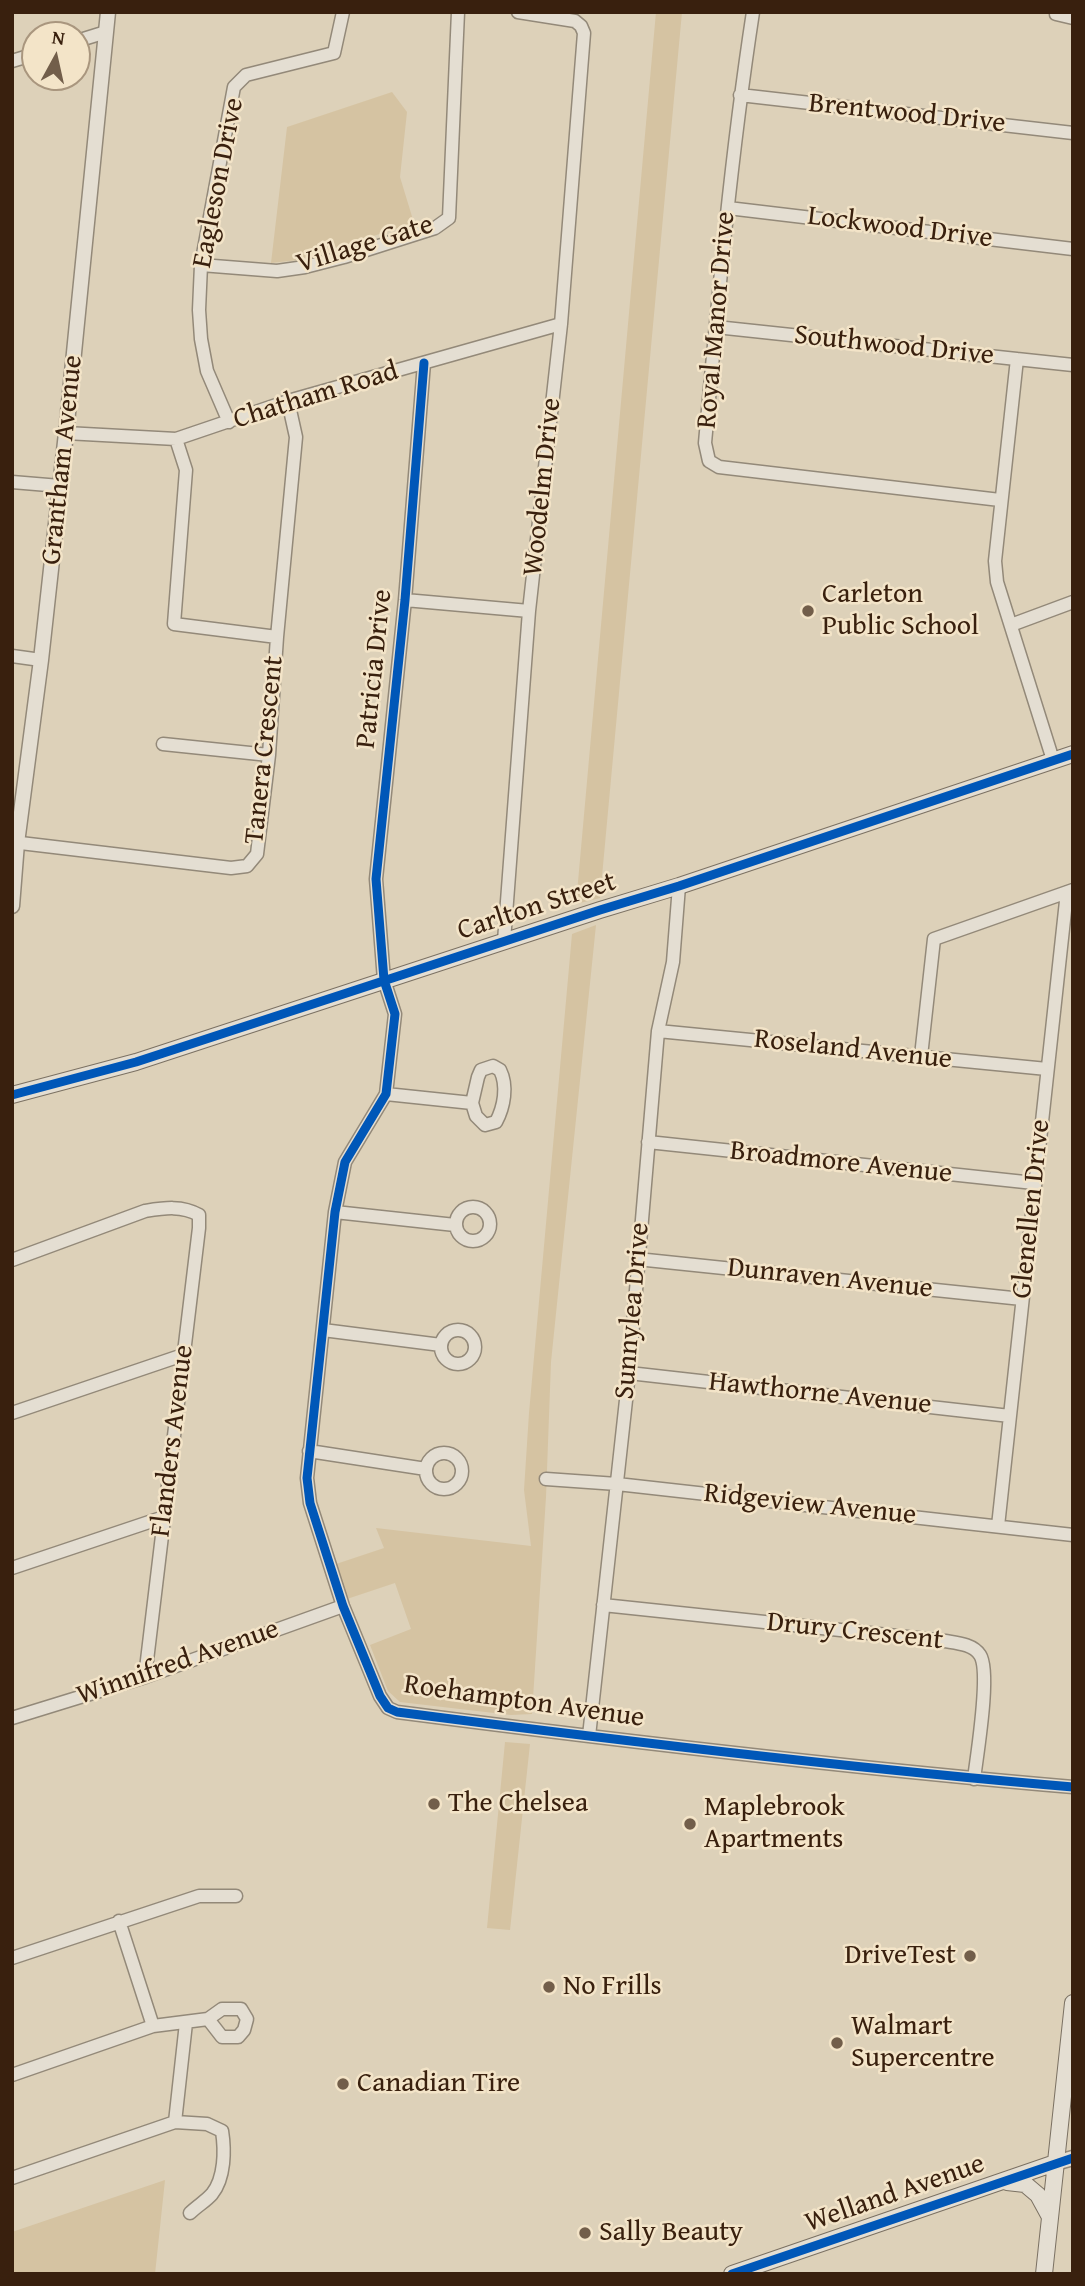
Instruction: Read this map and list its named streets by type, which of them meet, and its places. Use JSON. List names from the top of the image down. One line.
{"streets":{"main road":["Carlton Street","Welland Avenue"],"street":["Brentwood Drive","Eagleson Drive","Lockwood Drive","Village Gate","Royal Manor Drive","Southwood Drive","Chatham Road","Grantham Avenue","Woodelm Drive","Patricia Drive","Tanera Crescent","Roseland Avenue","Broadmore Avenue","Glenellen Drive","Dunraven Avenue","Sunnylea Drive","Hawthorne Avenue","Flanders Avenue","Ridgeview Avenue","Drury Crescent","Winnifred Avenue","Roehampton Avenue"]},"crossings":[["Brentwood Drive","Royal Manor Drive"],["Eagleson Drive","Village Gate"],["Eagleson Drive","Chatham Road"],["Lockwood Drive","Royal Manor Drive"],["Royal Manor Drive","Southwood Drive"],["Chatham Road","Grantham Avenue"],["Chatham Road","Woodelm Drive"],["Chatham Road","Patricia Drive"],["Chatham Road","Tanera Crescent"],["Grantham Avenue","Tanera Crescent"],["Woodelm Drive","Carlton Street"],["Patricia Drive","Carlton Street"],["Patricia Drive","Roehampton Avenue"],["Carlton Street","Sunnylea Drive"],["Carlton Street","Roehampton Avenue"],["Roseland Avenue","Glenellen Drive"],["Roseland Avenue","Sunnylea Drive"],["Broadmore Avenue","Glenellen Drive"],["Broadmore Avenue","Sunnylea Drive"],["Glenellen Drive","Dunraven Avenue"],["Glenellen Drive","Hawthorne Avenue"],["Glenellen Drive","Ridgeview Avenue"],["Dunraven Avenue","Sunnylea Drive"],["Sunnylea Drive","Hawthorne Avenue"],["Sunnylea Drive","Ridgeview Avenue"],["Sunnylea Drive","Drury Crescent"],["Sunnylea Drive","Roehampton Avenue"],["Flanders Avenue","Winnifred Avenue"],["Drury Crescent","Roehampton Avenue"],["Winnifred Avenue","Roehampton Avenue"]],"places":["Carleton Public School","The Chelsea","Maplebrook Apartments","DriveTest","No Frills","Walmart Supercentre","Canadian Tire","Sally Beauty"],"north":"top"}
